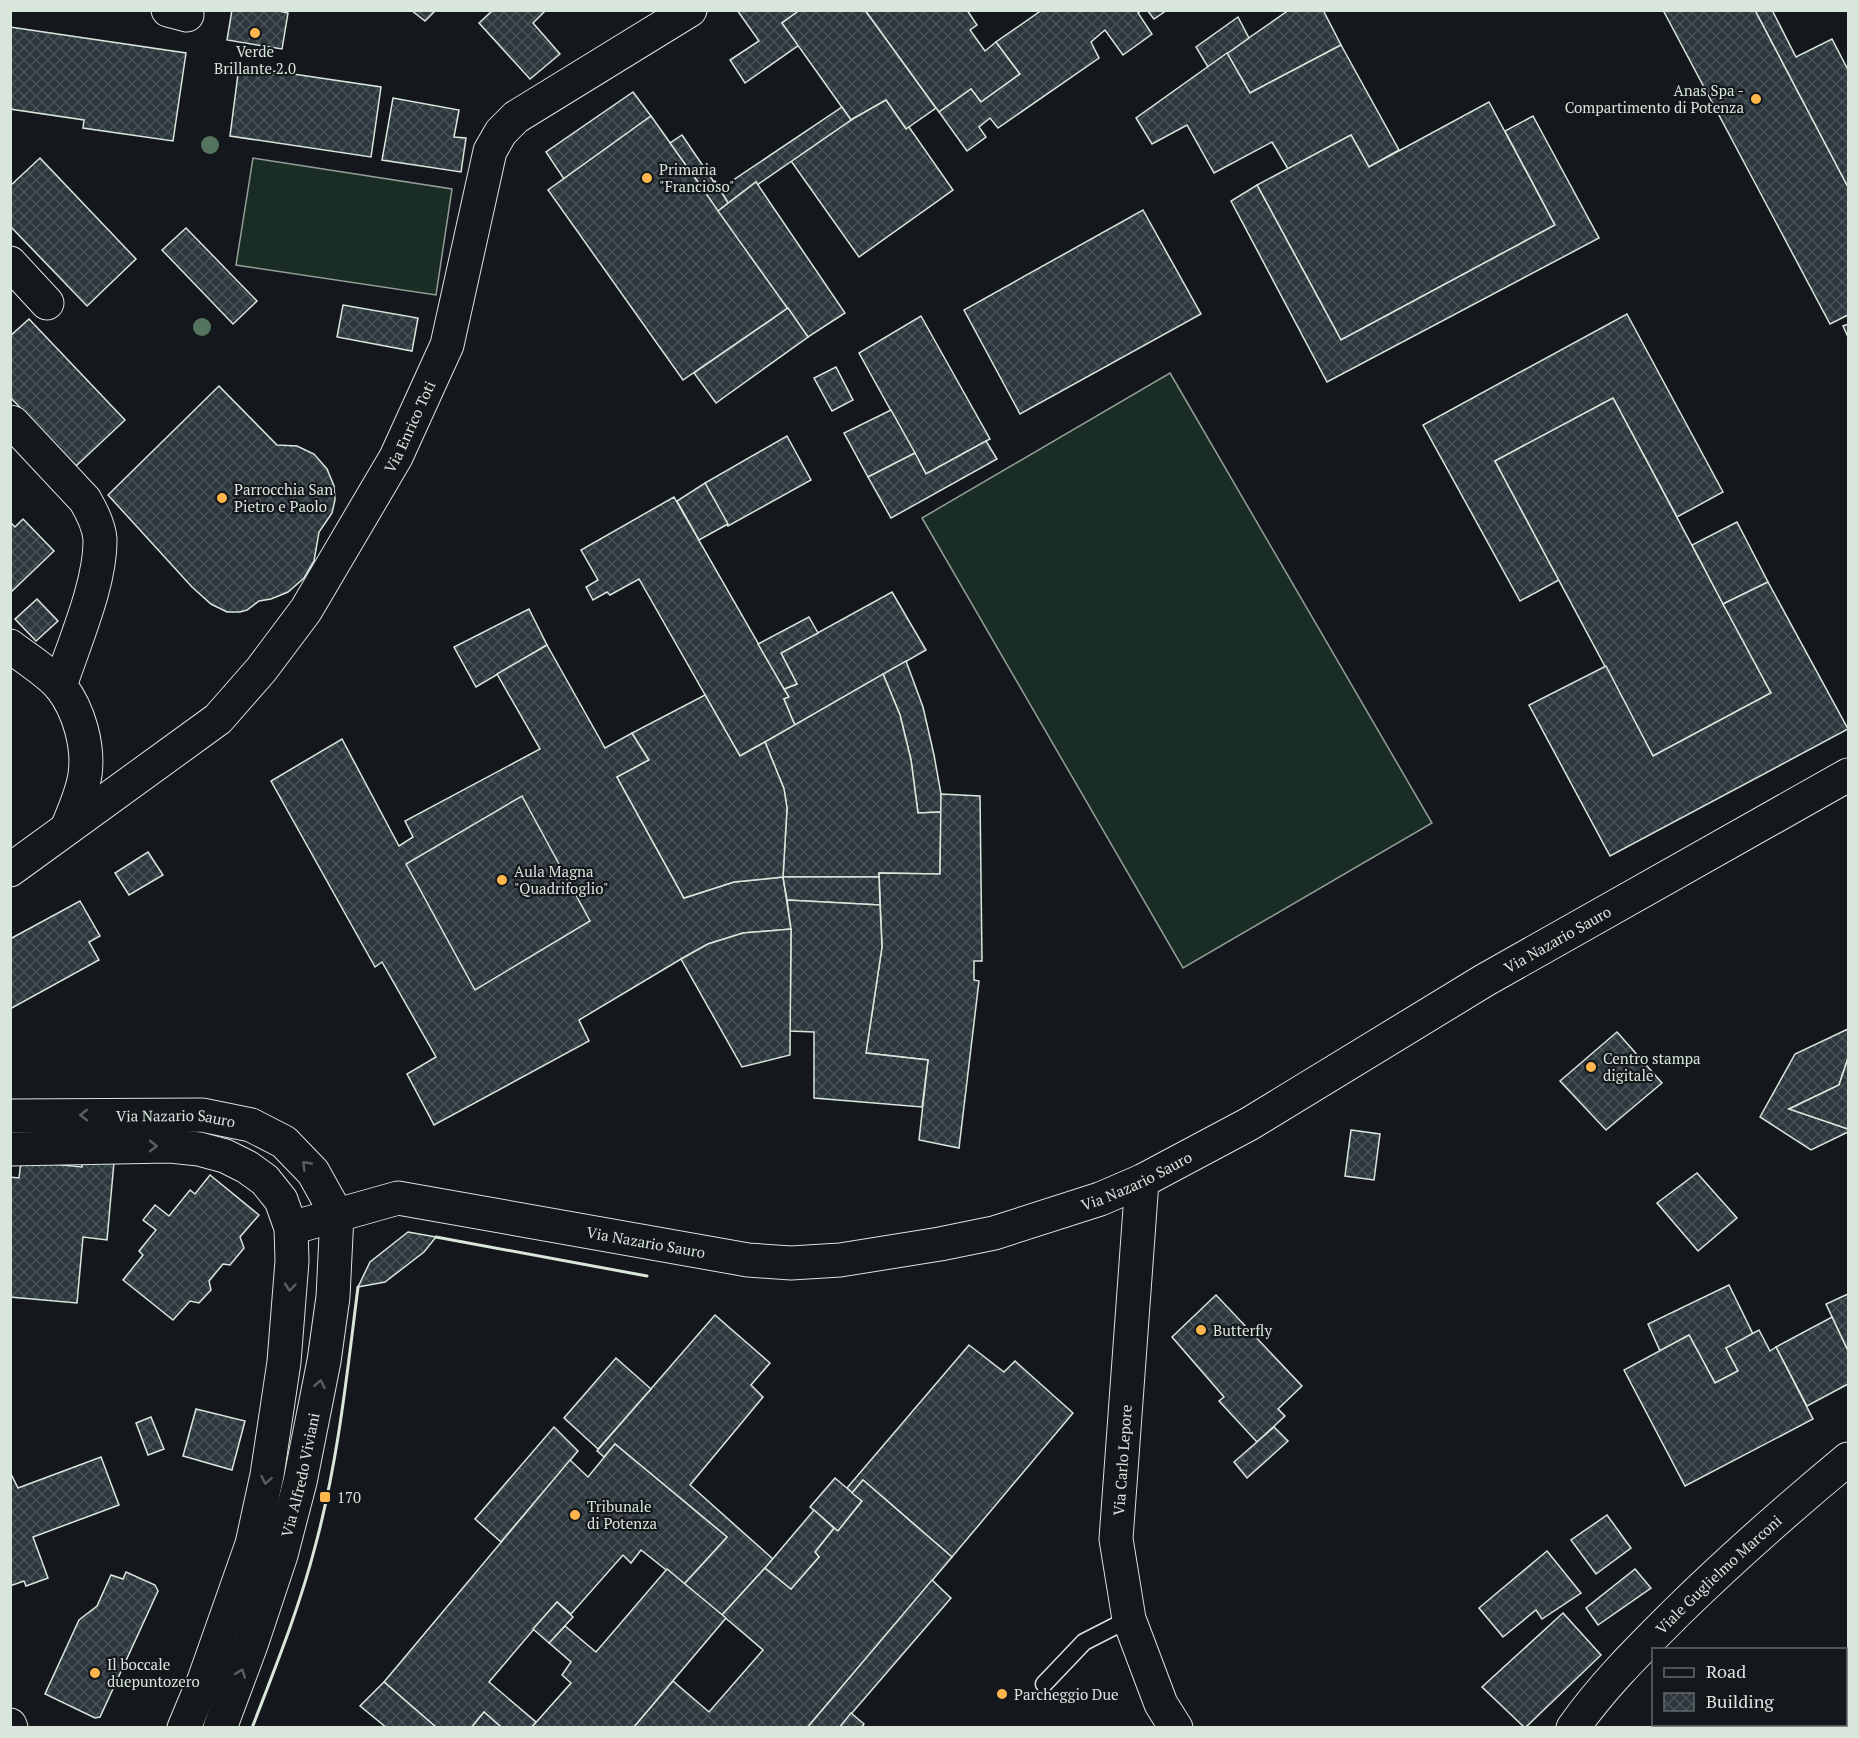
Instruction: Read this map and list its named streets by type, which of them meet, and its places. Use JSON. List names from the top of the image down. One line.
{"streets":{"street":["Via Enrico Toti","Via Nazario Sauro","Via Carlo Lepore","Via Alfredo Viviani","Viale Guglielmo Marconi"]},"crossings":[["Via Nazario Sauro","Via Carlo Lepore"],["Via Nazario Sauro","Via Alfredo Viviani"]],"places":{"other":["Verde Brillante 2.0","Anas Spa - Compartimento di Potenza","Primaria \"Francioso\"","Parrocchia San Pietro e Paolo","Aula Magna \"Quadrifoglio\"","Centro stampa digitale","Butterfly","Tribunale di Potenza","Il boccale duepuntozero","Parcheggio Due"],"transit":["170"]},"legend":["Road","Building"]}
